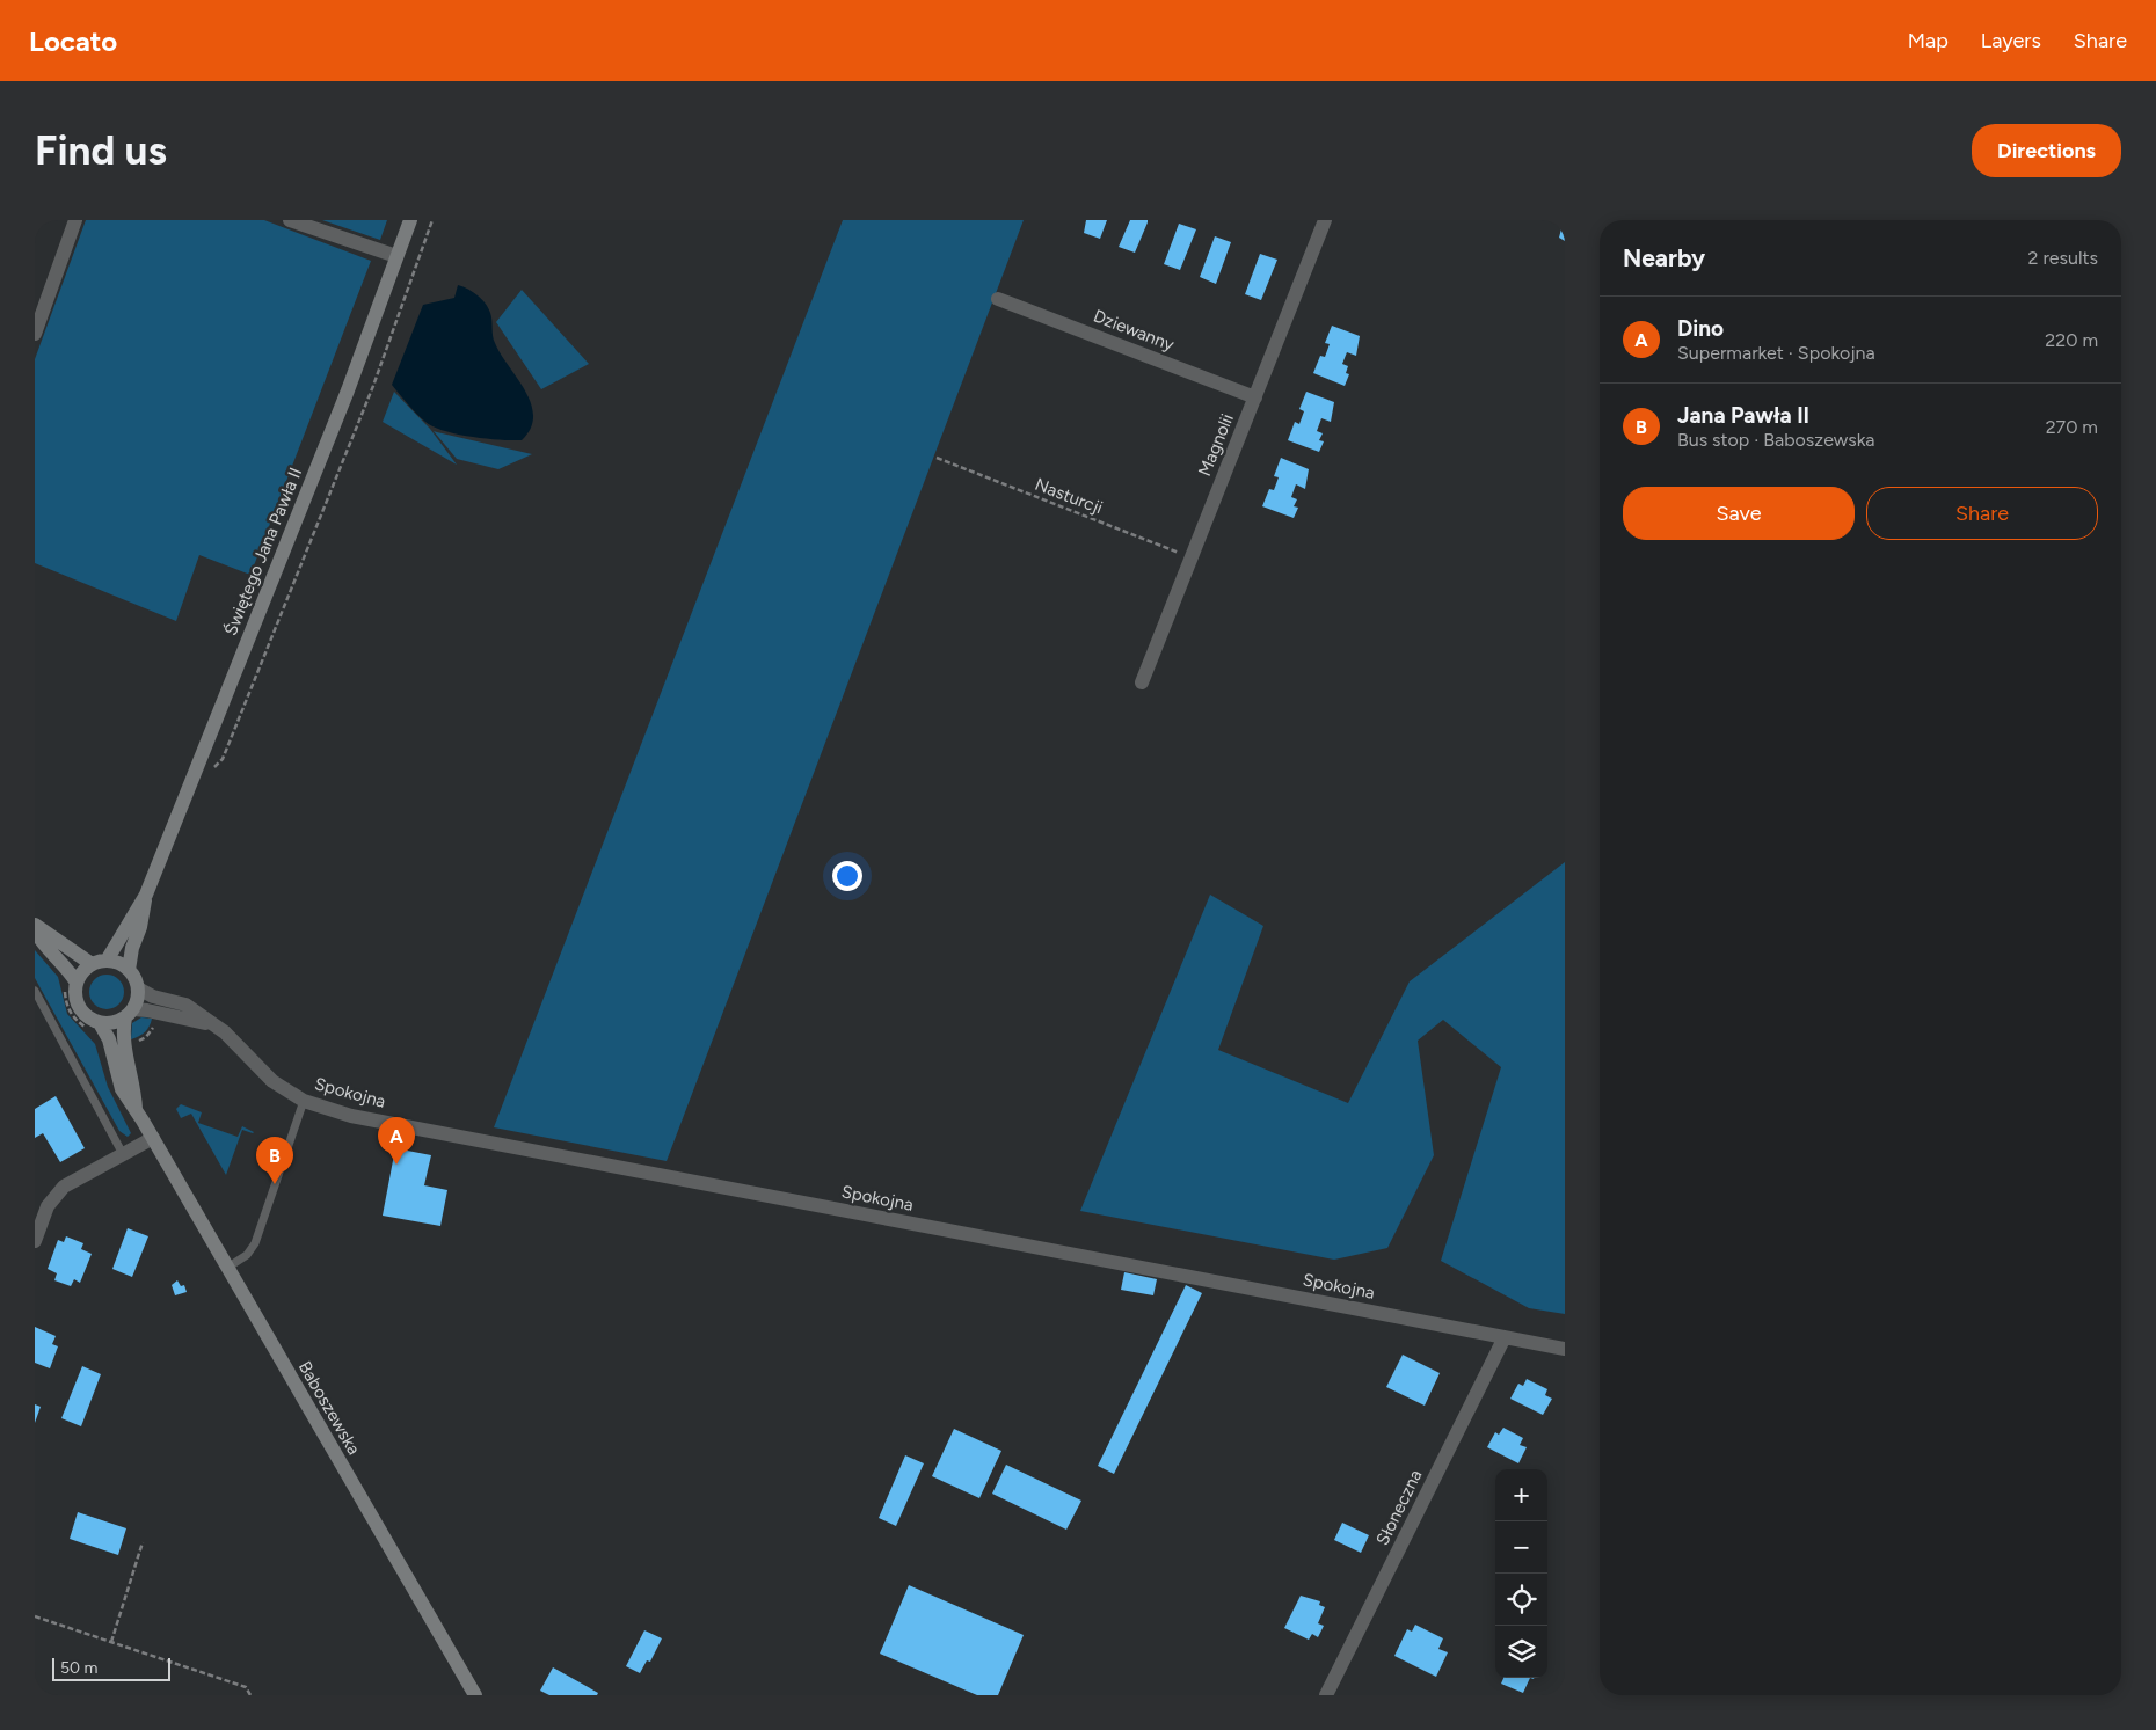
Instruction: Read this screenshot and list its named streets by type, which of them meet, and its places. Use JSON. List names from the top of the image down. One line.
{"streets":{"street":["Dziewanny","Magnolii","Świętego Jana Pawła II","Spokojna","Baboszewska","Słoneczna"],"path":["Nasturcji"]},"crossings":[["Dziewanny","Magnolii"],["Magnolii","Nasturcji"],["Świętego Jana Pawła II","Spokojna"],["Świętego Jana Pawła II","Baboszewska"],["Spokojna","Baboszewska"],["Spokojna","Słoneczna"]],"scale_bar":"50 m","page":{"header":"Locato","nav":["Map","Layers","Share"],"buttons":["Directions",["Save","Share"]],"title":"Find us","heading":["Nearby","2 results"],"list":[{"mark":"A","name":"Dino","note":"Supermarket · Spokojna","value":"220 m"},{"mark":"B","name":"Jana Pawła II","note":"Bus stop · Baboszewska","value":"270 m"}],"pins":["A","B"],"map_buttons":["+","−"],"scale":"50 m"}}
